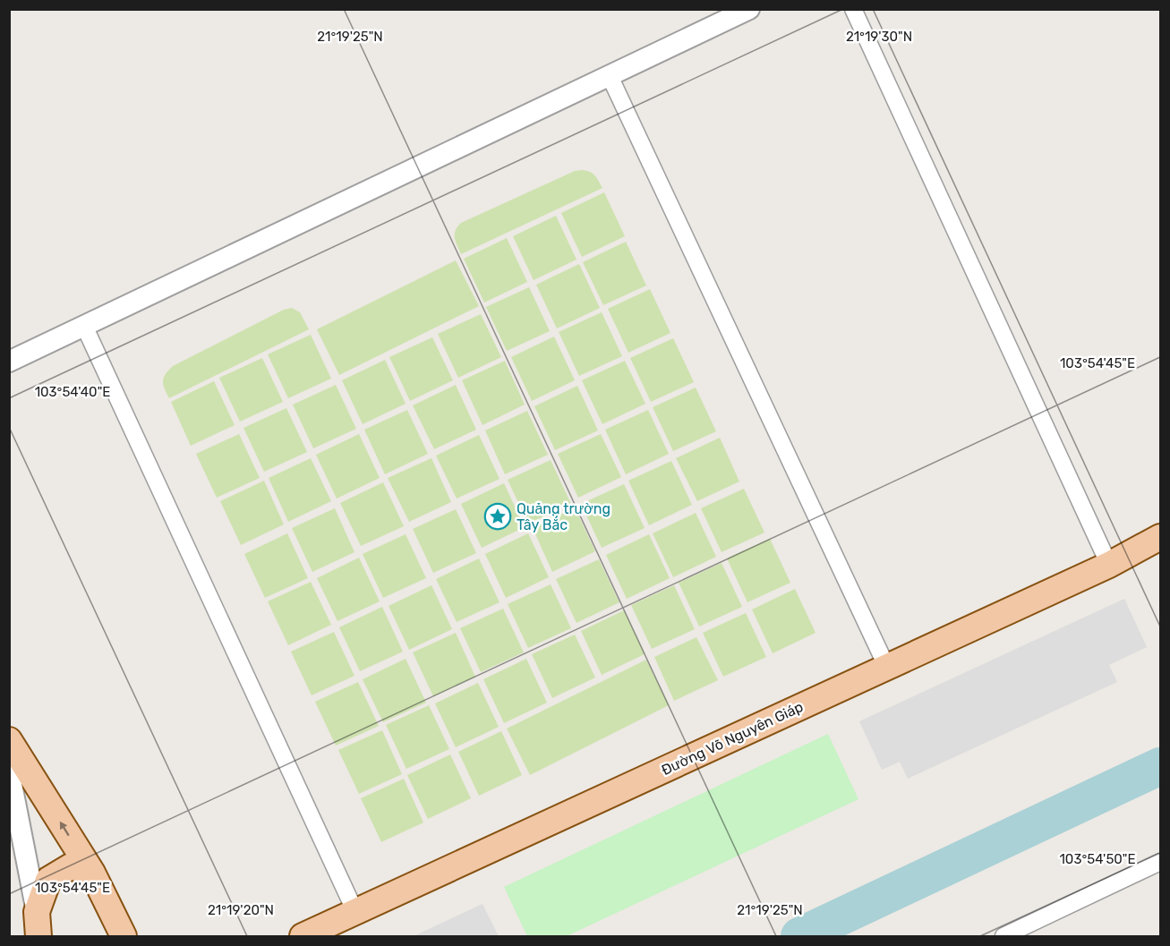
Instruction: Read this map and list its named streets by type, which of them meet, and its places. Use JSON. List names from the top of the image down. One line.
{"streets":{"main road":["Đường Võ Nguyên Giáp"]},"places":{"place":["Quảng trường Tây Bắc"]},"coordinates":["21°19'25\"N","21°19'30\"N","103°54'45\"E","103°54'40\"E","103°54'50\"E","21°19'20\"N"]}
